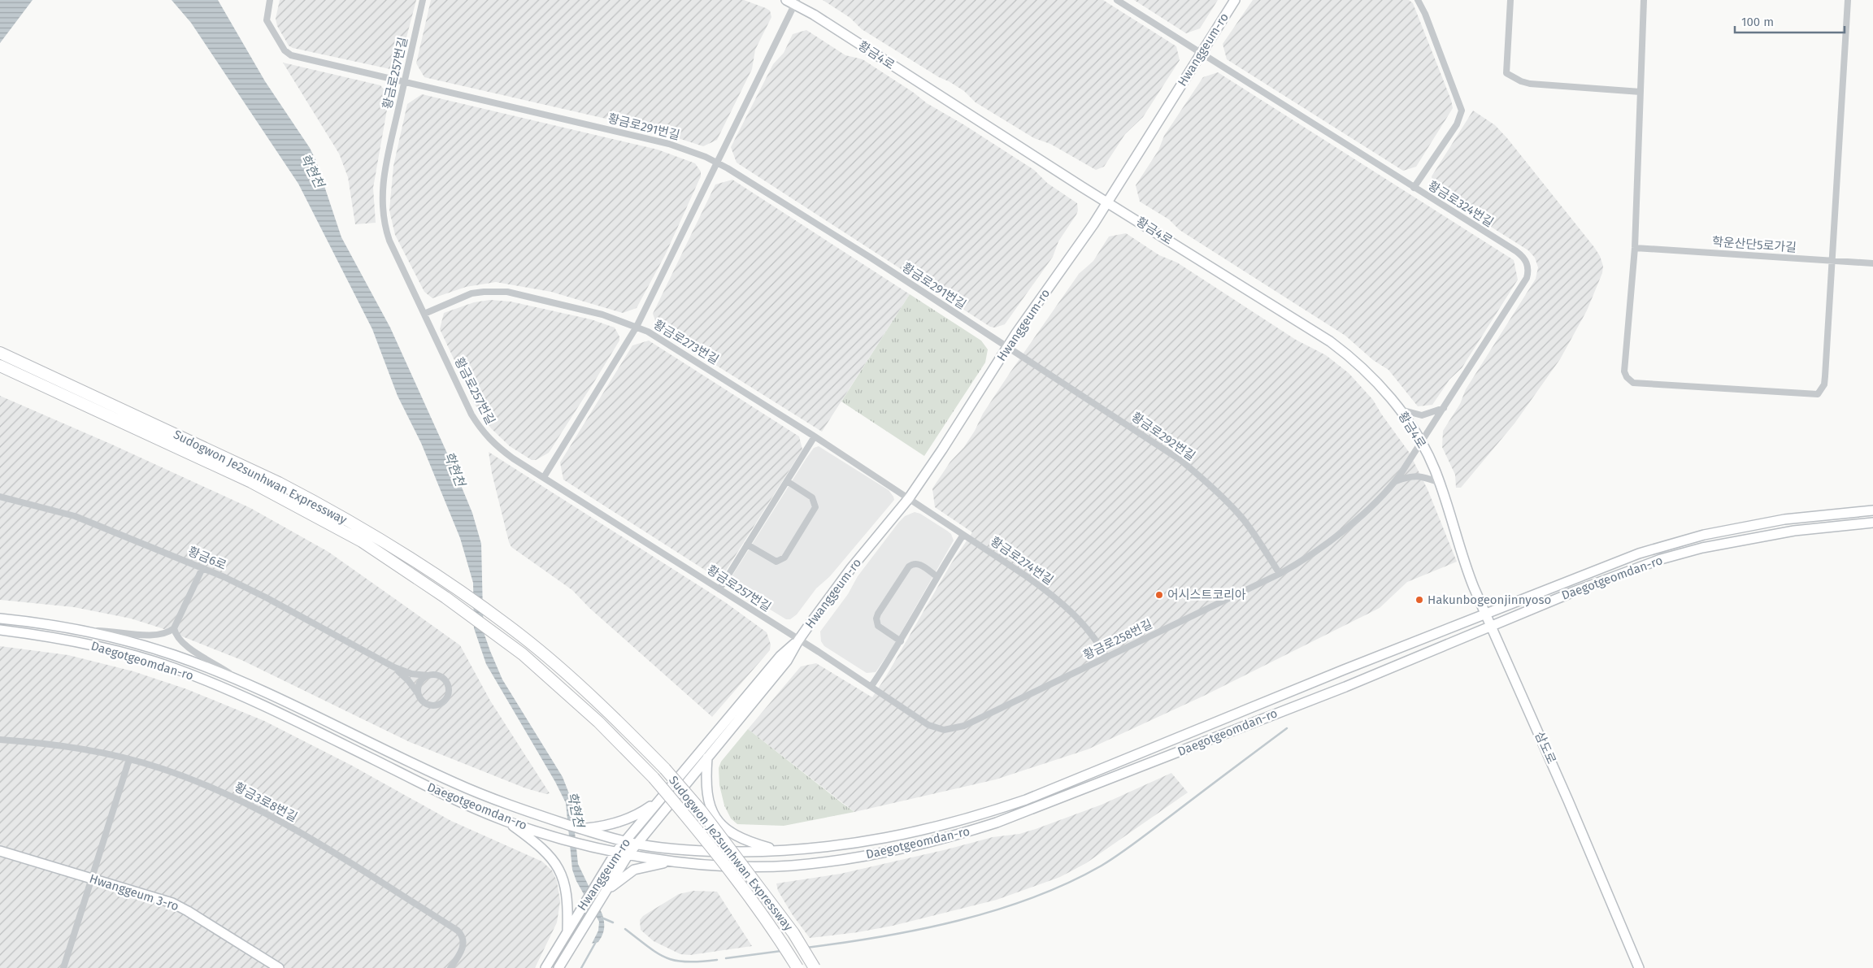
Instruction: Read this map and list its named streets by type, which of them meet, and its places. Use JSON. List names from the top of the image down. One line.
{"streets":{"highway":["Sudogwon Je2sunhwan Expressway"],"main road":["Hwanggeum-ro","황금4로","Daegotgeomdan-ro","삼도로","Hwanggeum 3-ro"],"street":["황금로257번길","황금로291번길","황금로324번길","학운산단5로가길","황금로273번길","황금로292번길","황금6로","황금로274번길","황금로258번길","황금3로8번길"]},"crossings":[["Hwanggeum-ro","황금4로"],["Hwanggeum-ro","황금로257번길"],["Hwanggeum-ro","황금로291번길"],["Hwanggeum-ro","황금로324번길"],["Hwanggeum-ro","황금로273번길"],["Hwanggeum-ro","황금로292번길"],["Hwanggeum-ro","황금로274번길"],["Hwanggeum-ro","Daegotgeomdan-ro"],["Hwanggeum-ro","황금로258번길"],["황금4로","황금로324번길"],["황금4로","황금로258번길"],["황금4로","삼도로"],["황금로257번길","황금로291번길"],["황금로257번길","황금로273번길"],["황금로257번길","황금로258번길"],["황금로291번길","황금로292번길"],["황금로324번길","황금로258번길"],["황금로273번길","황금로274번길"],["황금로292번길","황금로258번길"],["황금로274번길","황금로258번길"],["Daegotgeomdan-ro","삼도로"]],"water":["학현천"],"places":["어시스트코리아","Hakunbogeonjinnyoso"],"scale_bar":"100 m"}
